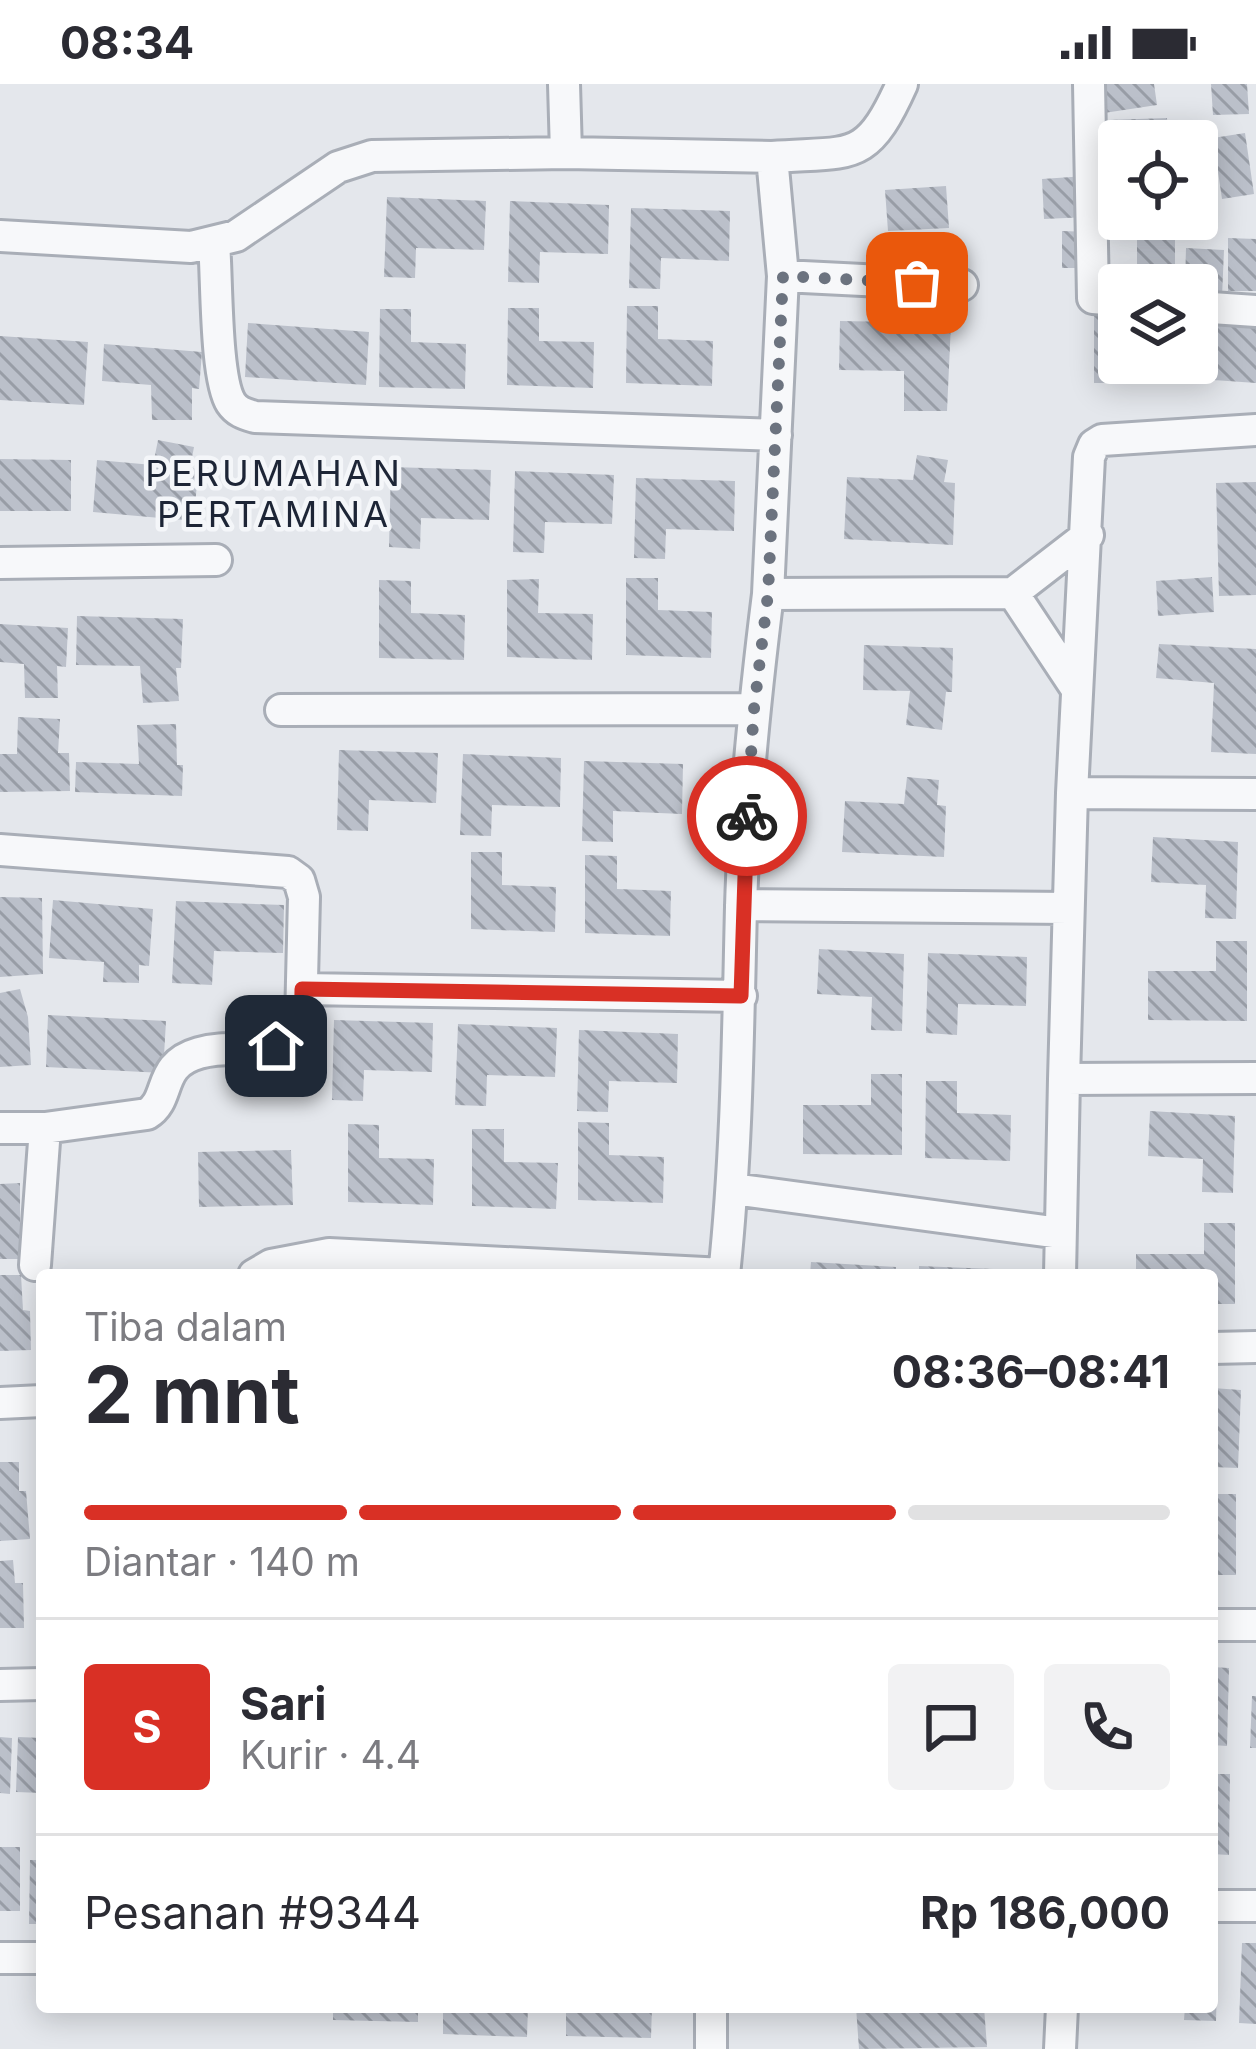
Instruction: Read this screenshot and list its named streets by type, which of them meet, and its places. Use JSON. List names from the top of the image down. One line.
{"districts":["PERUMAHAN PERTAMINA"],"page":{"status":"08:34","heading":["2 mnt","Tiba dalam","08:36–08:41"],"panel":["Sari","Kurir · 4.4","Pesanan #9344","Rp 186,000"],"bar":"Diantar · 140 m","round":"S"}}
